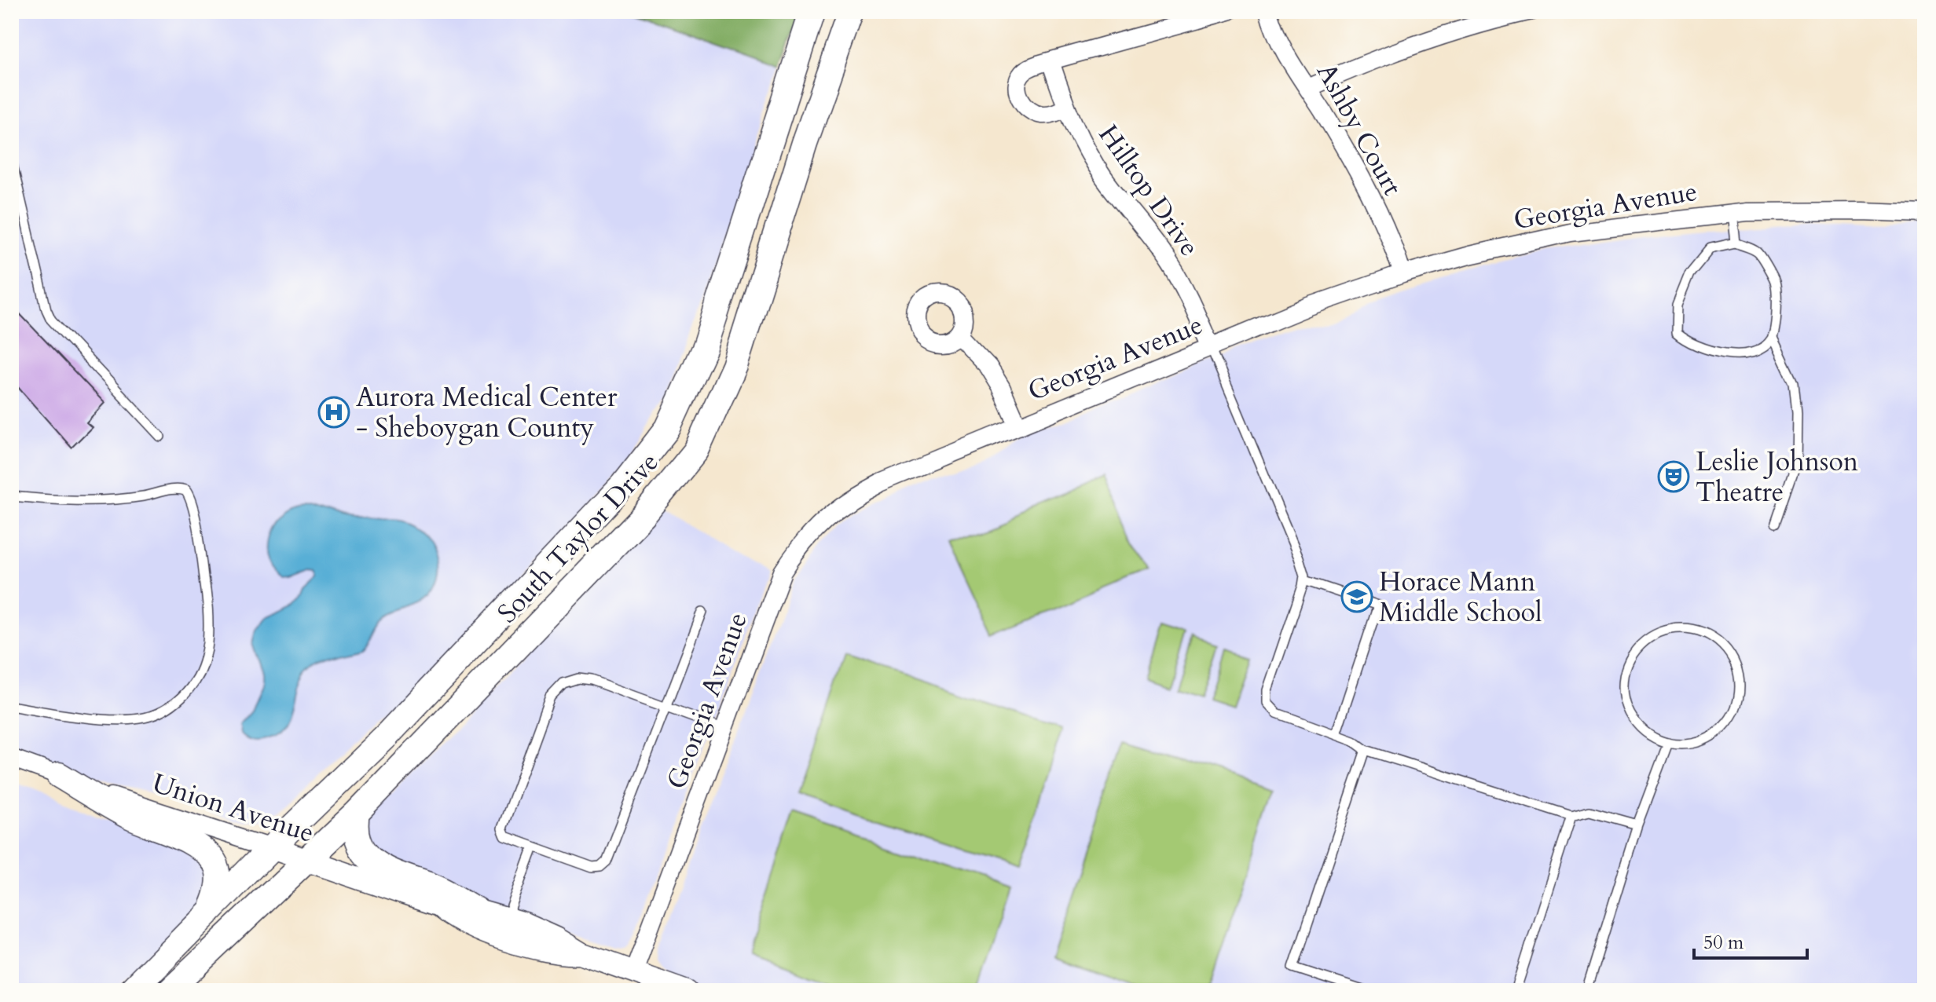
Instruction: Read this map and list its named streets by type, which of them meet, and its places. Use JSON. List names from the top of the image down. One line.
{"streets":{"main road":["South Taylor Drive"],"street":["Ashby Court","Hilltop Drive","Georgia Avenue","Union Avenue"]},"crossings":[["Ashby Court","Georgia Avenue"],["Hilltop Drive","Georgia Avenue"],["Georgia Avenue","Union Avenue"],["South Taylor Drive","Union Avenue"]],"places":{"hospital":["Aurora Medical Center - Sheboygan County"],"theatre":["Leslie Johnson Theatre"],"school or university":["Horace Mann Middle School"]},"scale_bar":"50 m"}
